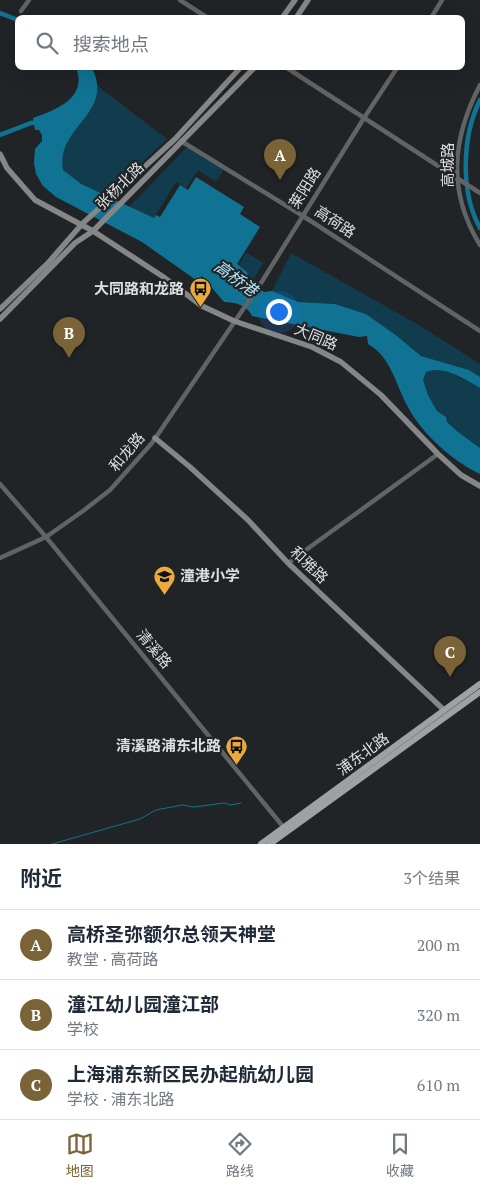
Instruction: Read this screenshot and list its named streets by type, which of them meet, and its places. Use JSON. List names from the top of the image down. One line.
{"streets":{"main road":["浦东北路"],"street":["高城路","张杨北路","莱阳路","高荷路","大同路","和龙路","和雅路","清溪路"]},"crossings":[["张杨北路","高荷路"],["张杨北路","大同路"],["莱阳路","高荷路"],["莱阳路","大同路"],["莱阳路","和龙路"],["大同路","和龙路"],["和龙路","和雅路"],["和龙路","清溪路"],["和雅路","浦东北路"],["清溪路","浦东北路"]],"water":["高桥港"],"places":{"bus stop":["大同路和龙路","清溪路浦东北路"],"school or university":["潼港小学"]},"page":{"search":"搜索地点","pins":["A","B","C"],"heading":["附近","3个结果"],"list":[{"mark":"A","name":"高桥圣弥额尔总领天神堂","note":"教堂 · 高荷路","value":"200 m"},{"mark":"B","name":"潼江幼儿园潼江部","note":"学校","value":"320 m"},{"mark":"C","name":"上海浦东新区民办起航幼儿园","note":"学校 · 浦东北路","value":"610 m"}],"nav":["地图","路线","收藏"]}}
